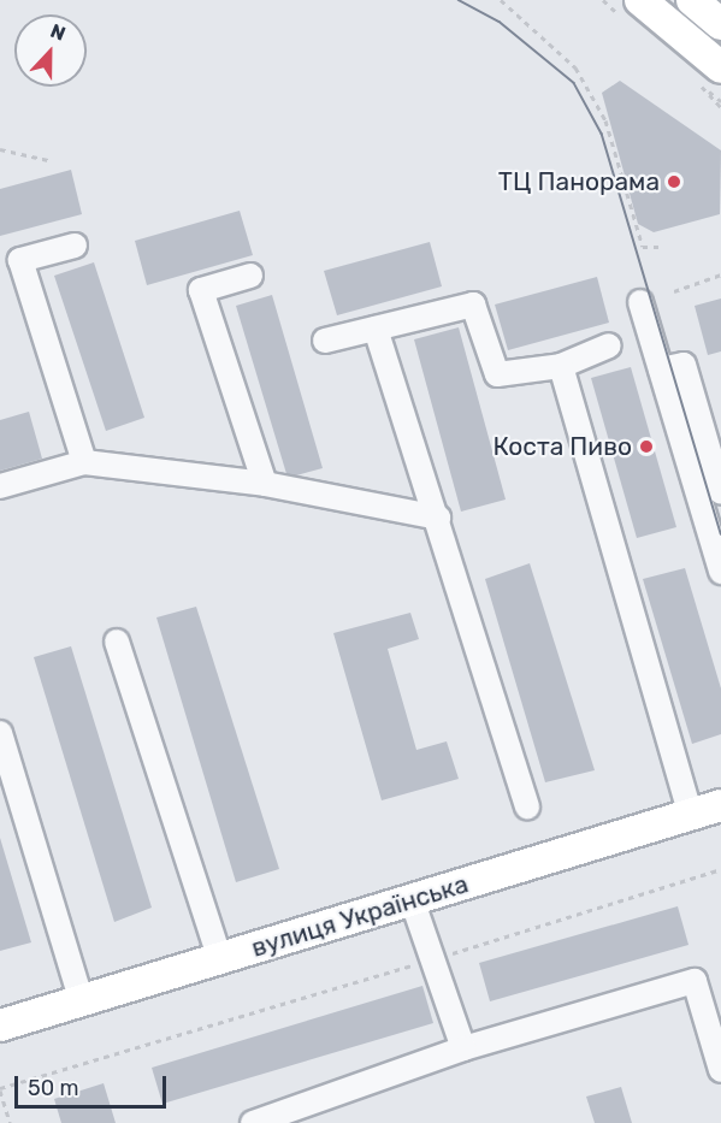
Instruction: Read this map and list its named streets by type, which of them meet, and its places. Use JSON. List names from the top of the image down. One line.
{"streets":{"main road":["вулиця Українська"]},"places":["ТЦ Панорама","Коста Пиво"],"scale_bar":"50 m","north":"top"}
